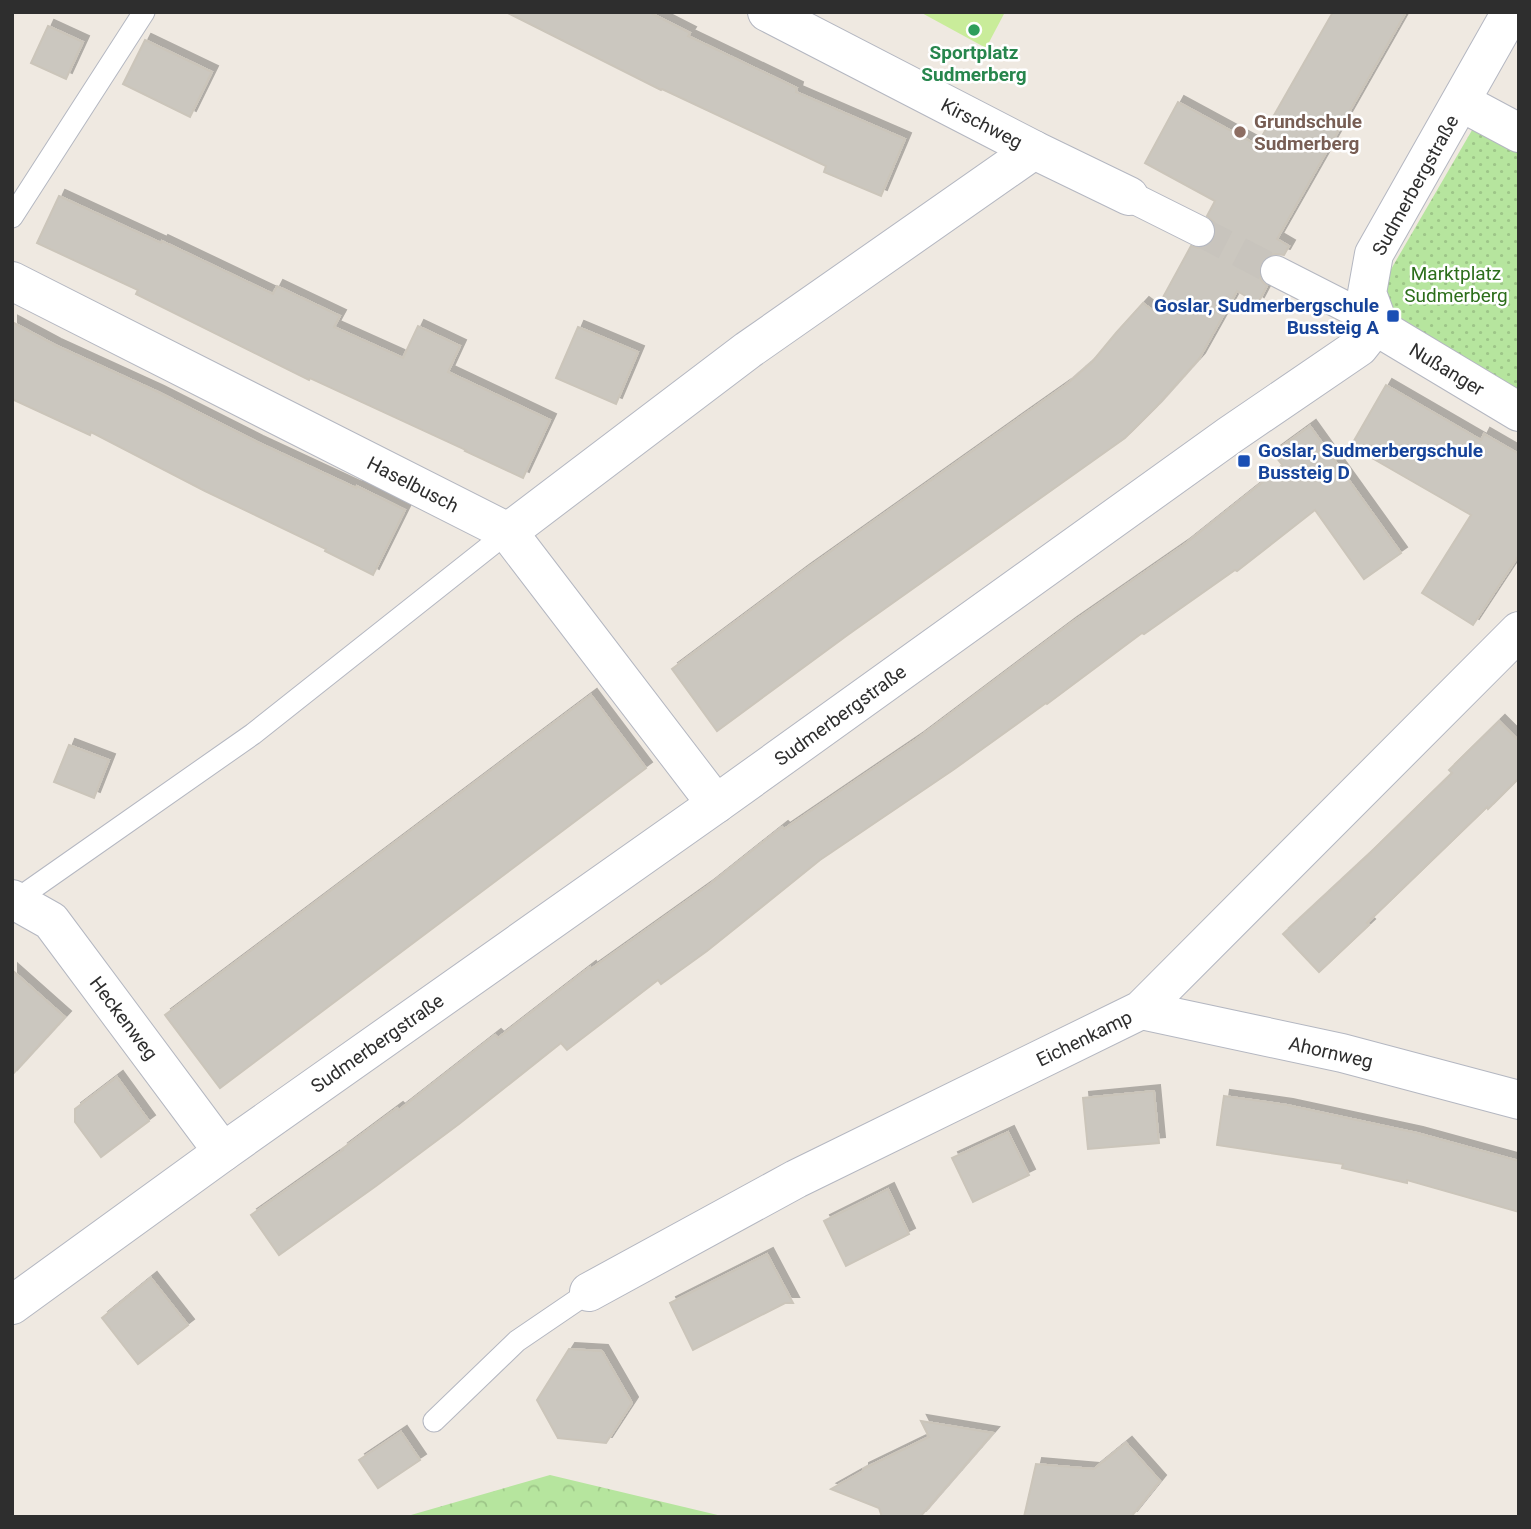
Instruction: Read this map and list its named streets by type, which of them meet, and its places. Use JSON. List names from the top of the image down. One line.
{"streets":{"street":["Kirschweg","Sudmerbergstraße","Nußanger","Haselbusch","Heckenweg","Eichenkamp","Ahornweg"]},"crossings":[["Sudmerbergstraße","Nußanger"],["Sudmerbergstraße","Haselbusch"],["Sudmerbergstraße","Heckenweg"],["Eichenkamp","Ahornweg"]],"parks":["Marktplatz Sudmerberg"],"places":{"other":["Sportplatz Sudmerberg","Grundschule Sudmerberg"],"transit":["Goslar, Sudmerbergschule Bussteig A","Goslar, Sudmerbergschule Bussteig D"]}}
